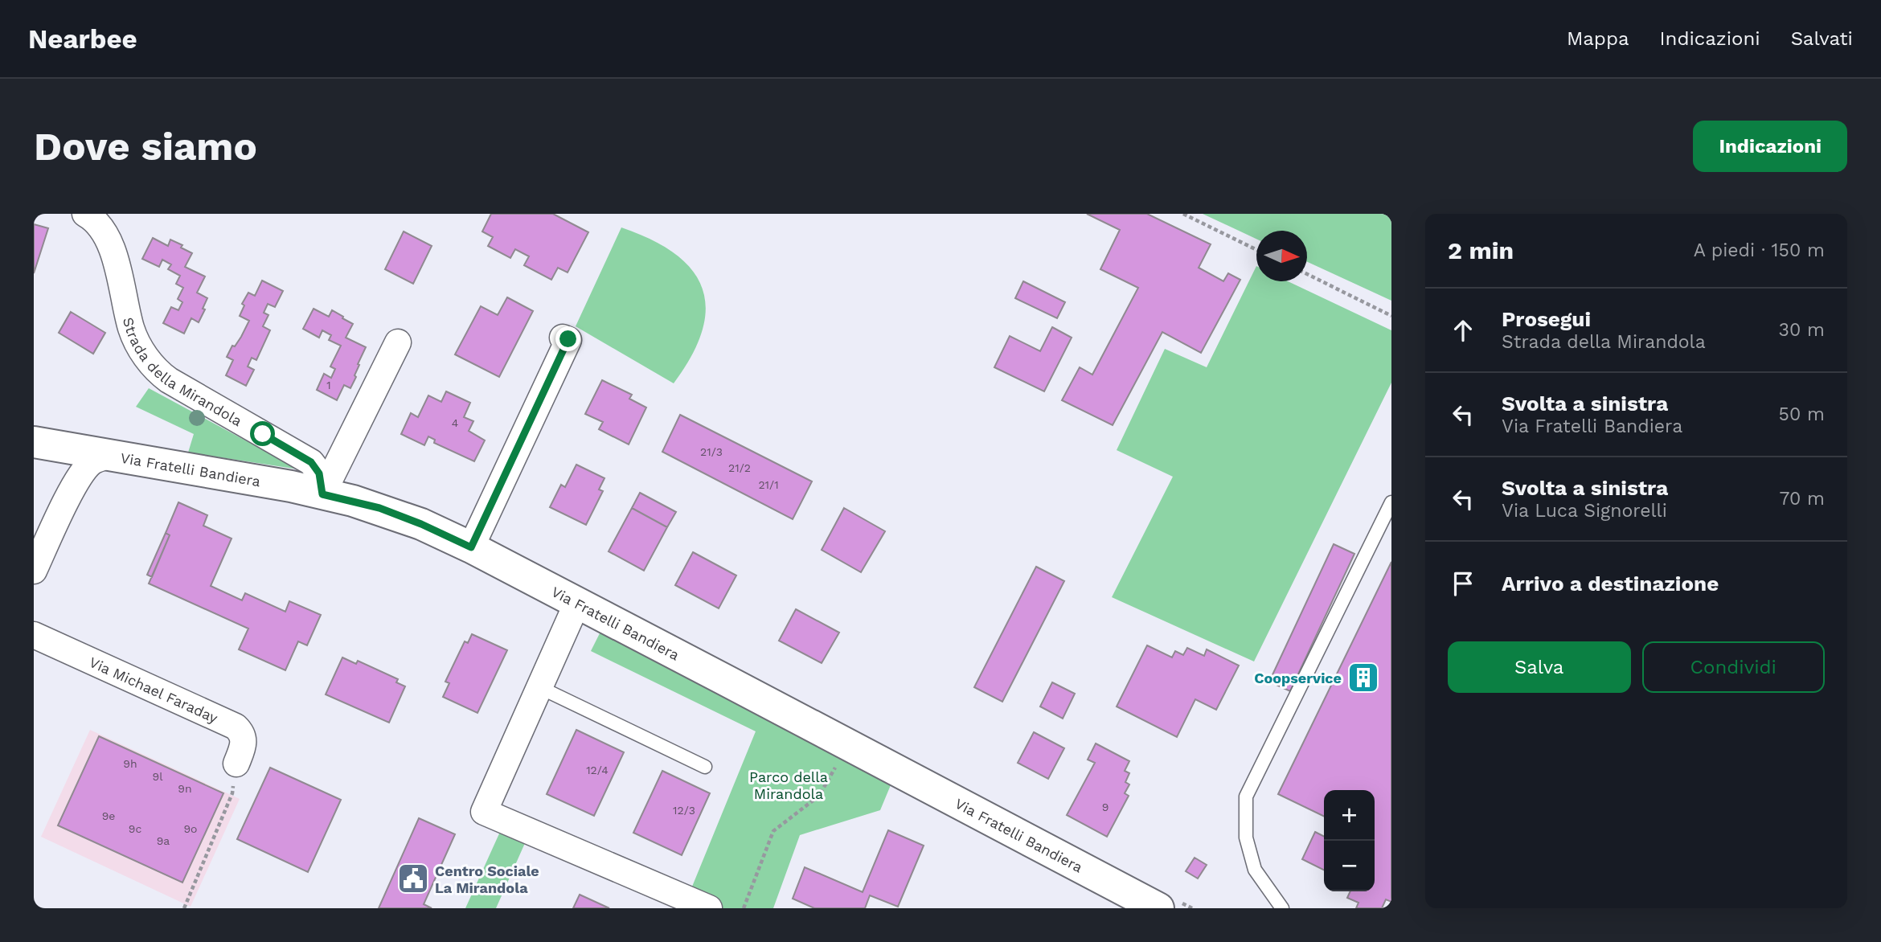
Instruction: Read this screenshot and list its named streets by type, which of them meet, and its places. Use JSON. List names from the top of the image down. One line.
{"streets":{"street":["Strada della Mirandola","Via Fratelli Bandiera","Via Michael Faraday"]},"crossings":[["Strada della Mirandola","Via Fratelli Bandiera"]],"parks":["Parco della Mirandola"],"places":{"building":["Coopservice"],"public building":["Centro Sociale La Mirandola"]},"house_numbers":["1","4","21/3","21/2","21/1","9h","12/4","9l","9n","9","12/3","9e","9c","9o","9a"],"north":"right","page":{"header":"Nearbee","nav":["Mappa","Indicazioni","Salvati"],"buttons":["Indicazioni",["Salva","Condividi"]],"title":"Dove siamo","heading":["2 min","A piedi · 150 m"],"list":[["Prosegui","Strada della Mirandola","30 m"],["Svolta a sinistra","Via Fratelli Bandiera","50 m"],["Svolta a sinistra","Via Luca Signorelli","70 m"],"Arrivo a destinazione"],"map_buttons":["+","−"]}}
